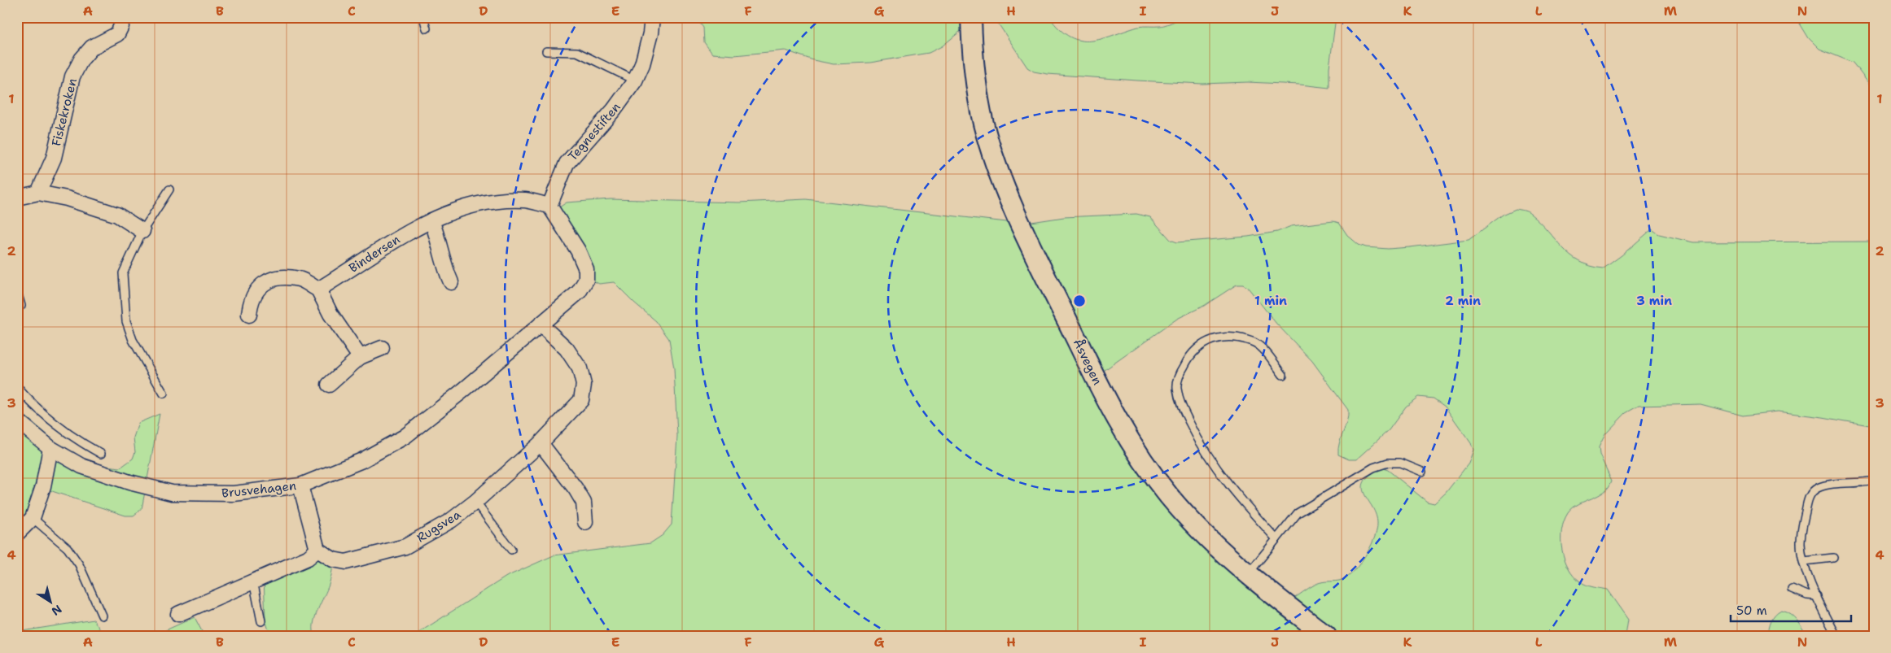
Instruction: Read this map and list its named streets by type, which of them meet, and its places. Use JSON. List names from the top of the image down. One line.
{"streets":{"main road":["Åsvegen"],"street":["Fiskekroken","Tegnestiften","Bindersen","Brusvehagen","Rugsvea"]},"crossings":[["Tegnestiften","Bindersen"],["Brusvehagen","Rugsvea"]],"scale_bar":"50 m","north":"bottom right","grid":{"columns":["A","B","C","D","E","F","G","H","I","J","K","L","M","N"],"rows":["1","2","3","4"]},"rings":["1 min","2 min","3 min"]}
